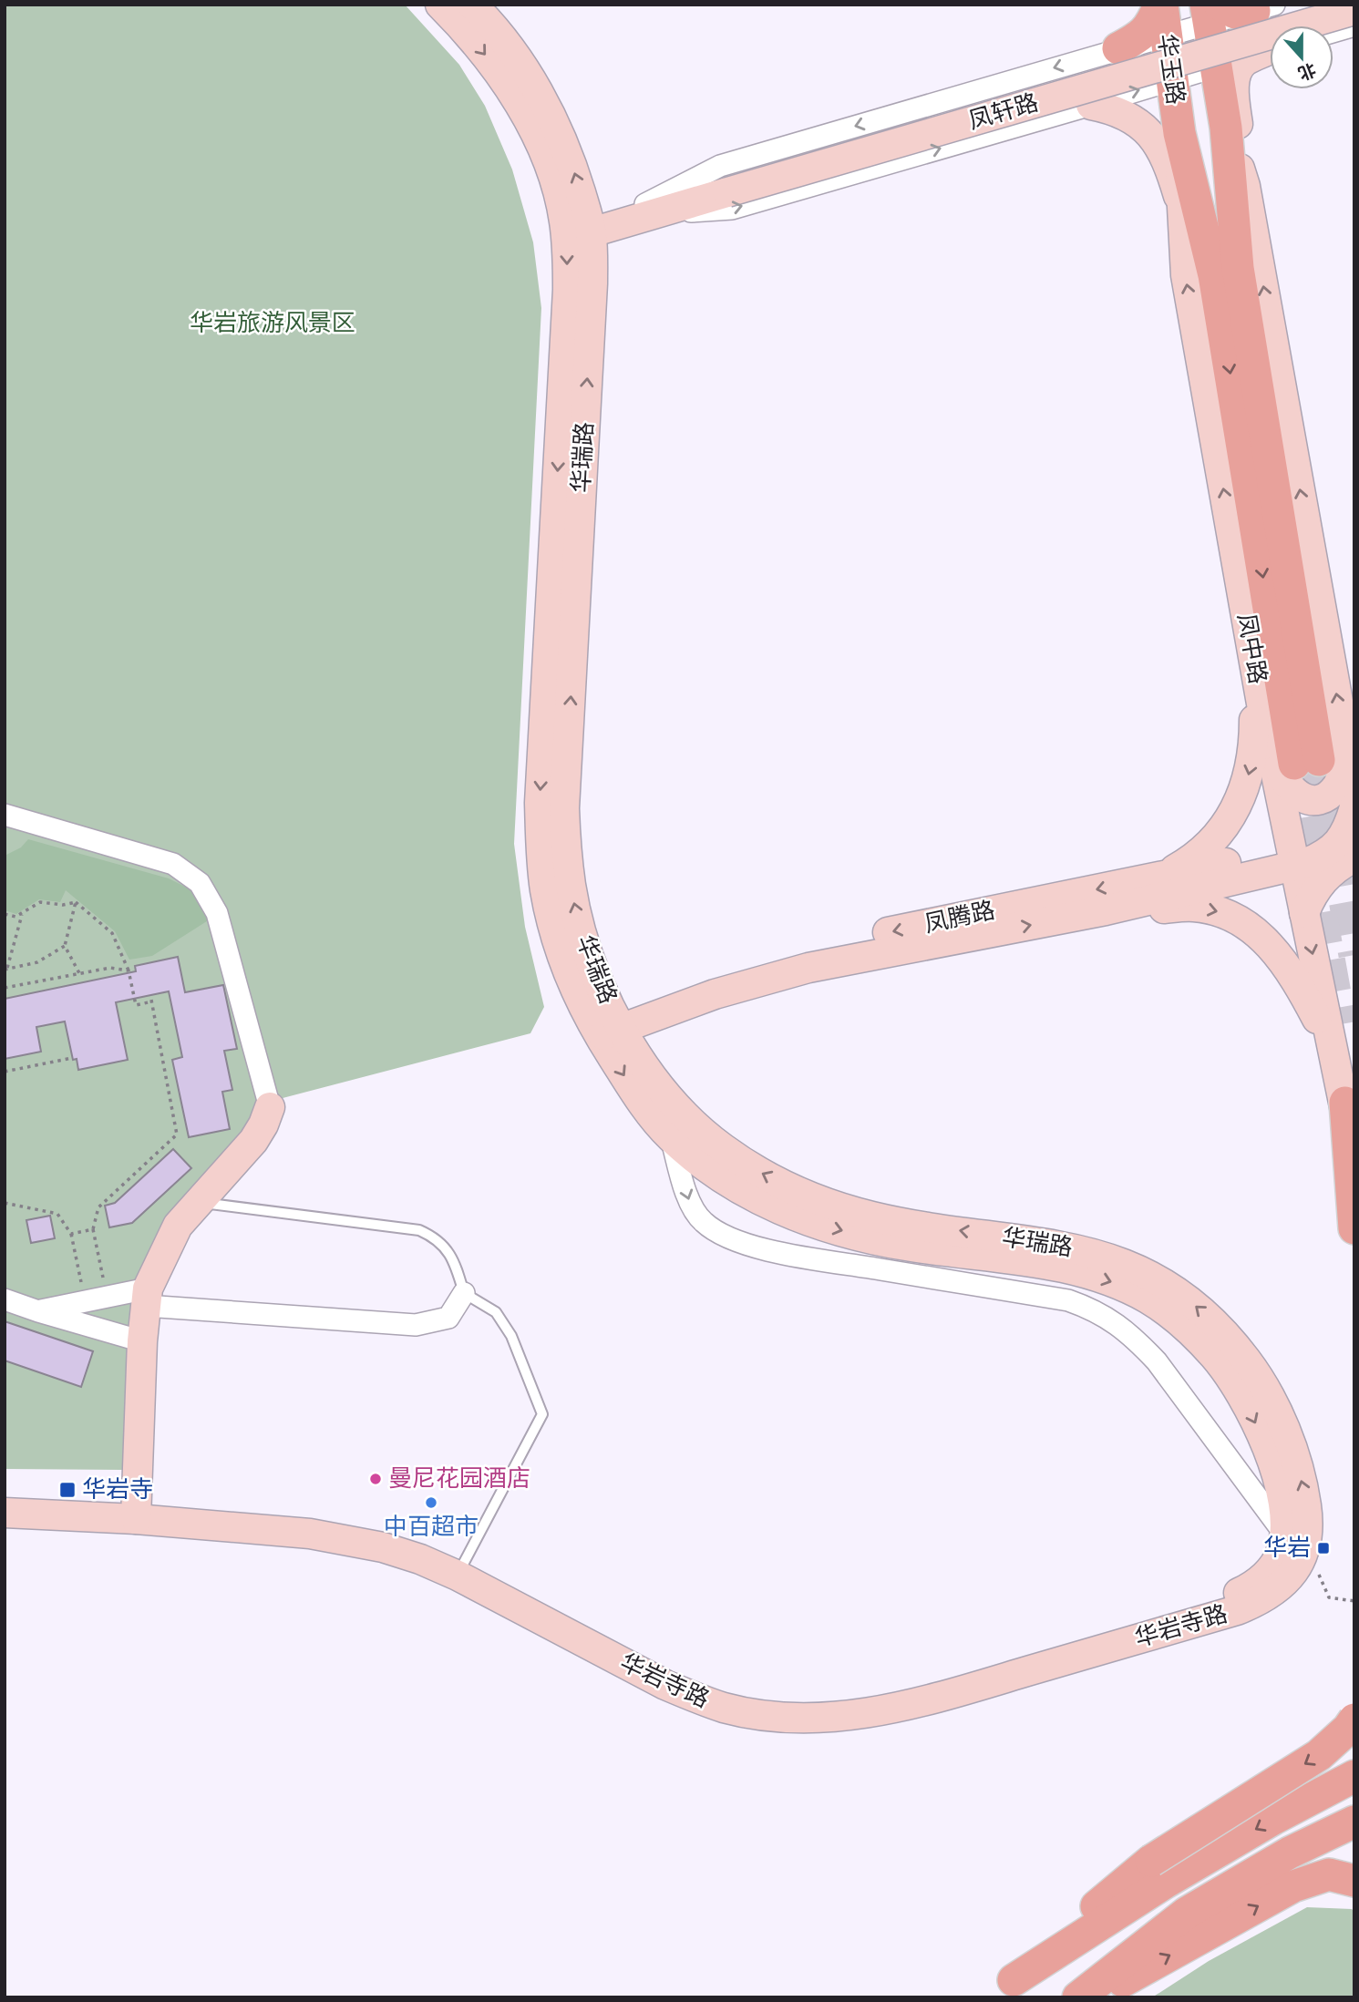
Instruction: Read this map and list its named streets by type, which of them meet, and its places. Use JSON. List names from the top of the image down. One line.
{"streets":{"main road":["华玉路"],"street":["凤轩路","华瑞路","凤中路","凤腾路","华岩寺路"]},"crossings":[["华玉路","凤轩路"],["华玉路","凤中路"],["凤轩路","华瑞路"],["华瑞路","凤腾路"],["华瑞路","华岩寺路"],["凤中路","凤腾路"]],"parks":["华岩旅游风景区"],"places":{"other":["曼尼花园酒店","中百超市"],"transit":["华岩寺","华岩"]},"north":"bottom"}
